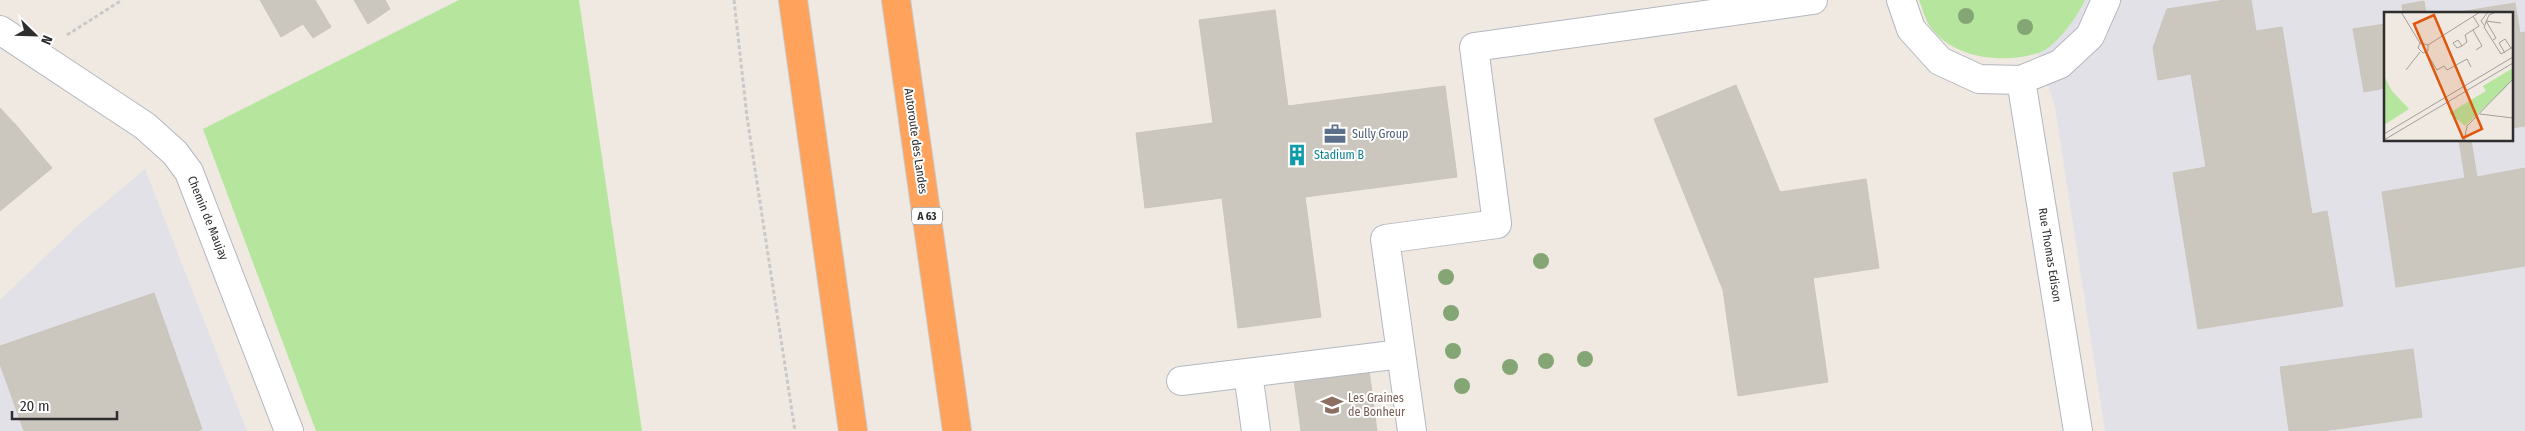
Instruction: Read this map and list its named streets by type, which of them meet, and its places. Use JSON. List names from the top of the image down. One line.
{"streets":{"highway":["Autoroute des Landes","A 63"],"street":["Chemin de Maujay","Rue Thomas Edison"]},"places":{"office":["Sully Group"],"building":["Stadium B"],"school or university":["Les Graines de Bonheur"]},"scale_bar":"20 m","north":"bottom right"}
